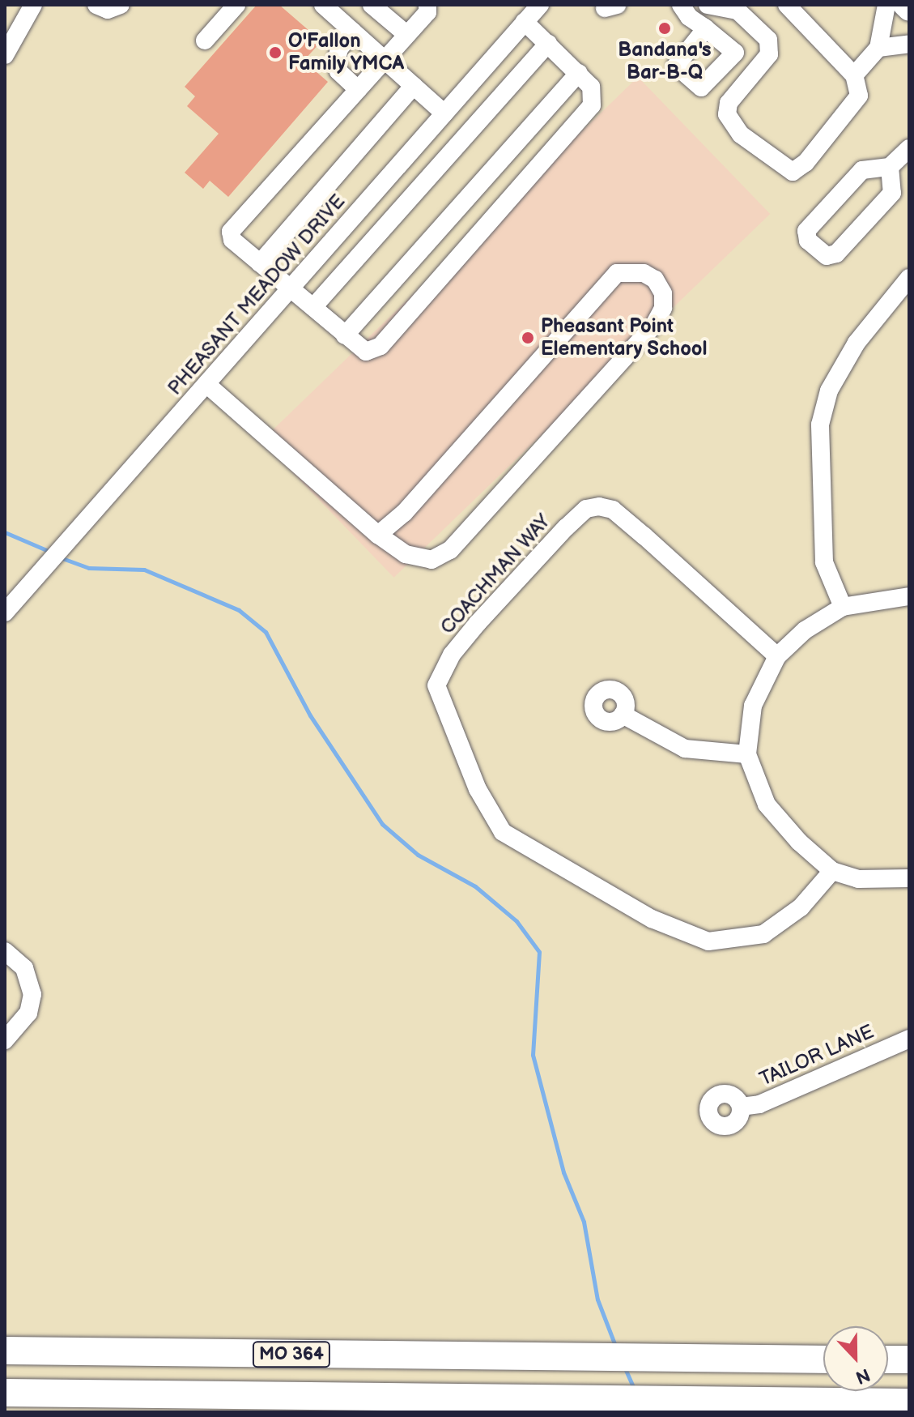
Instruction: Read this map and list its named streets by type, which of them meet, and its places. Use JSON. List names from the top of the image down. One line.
{"streets":{"highway":["MO 364"],"street":["PHEASANT MEADOW DRIVE","COACHMAN WAY","TAILOR LANE"]},"places":["Bandana's Bar-B-Q","O'Fallon Family YMCA","Pheasant Point Elementary School"],"north":"bottom"}
